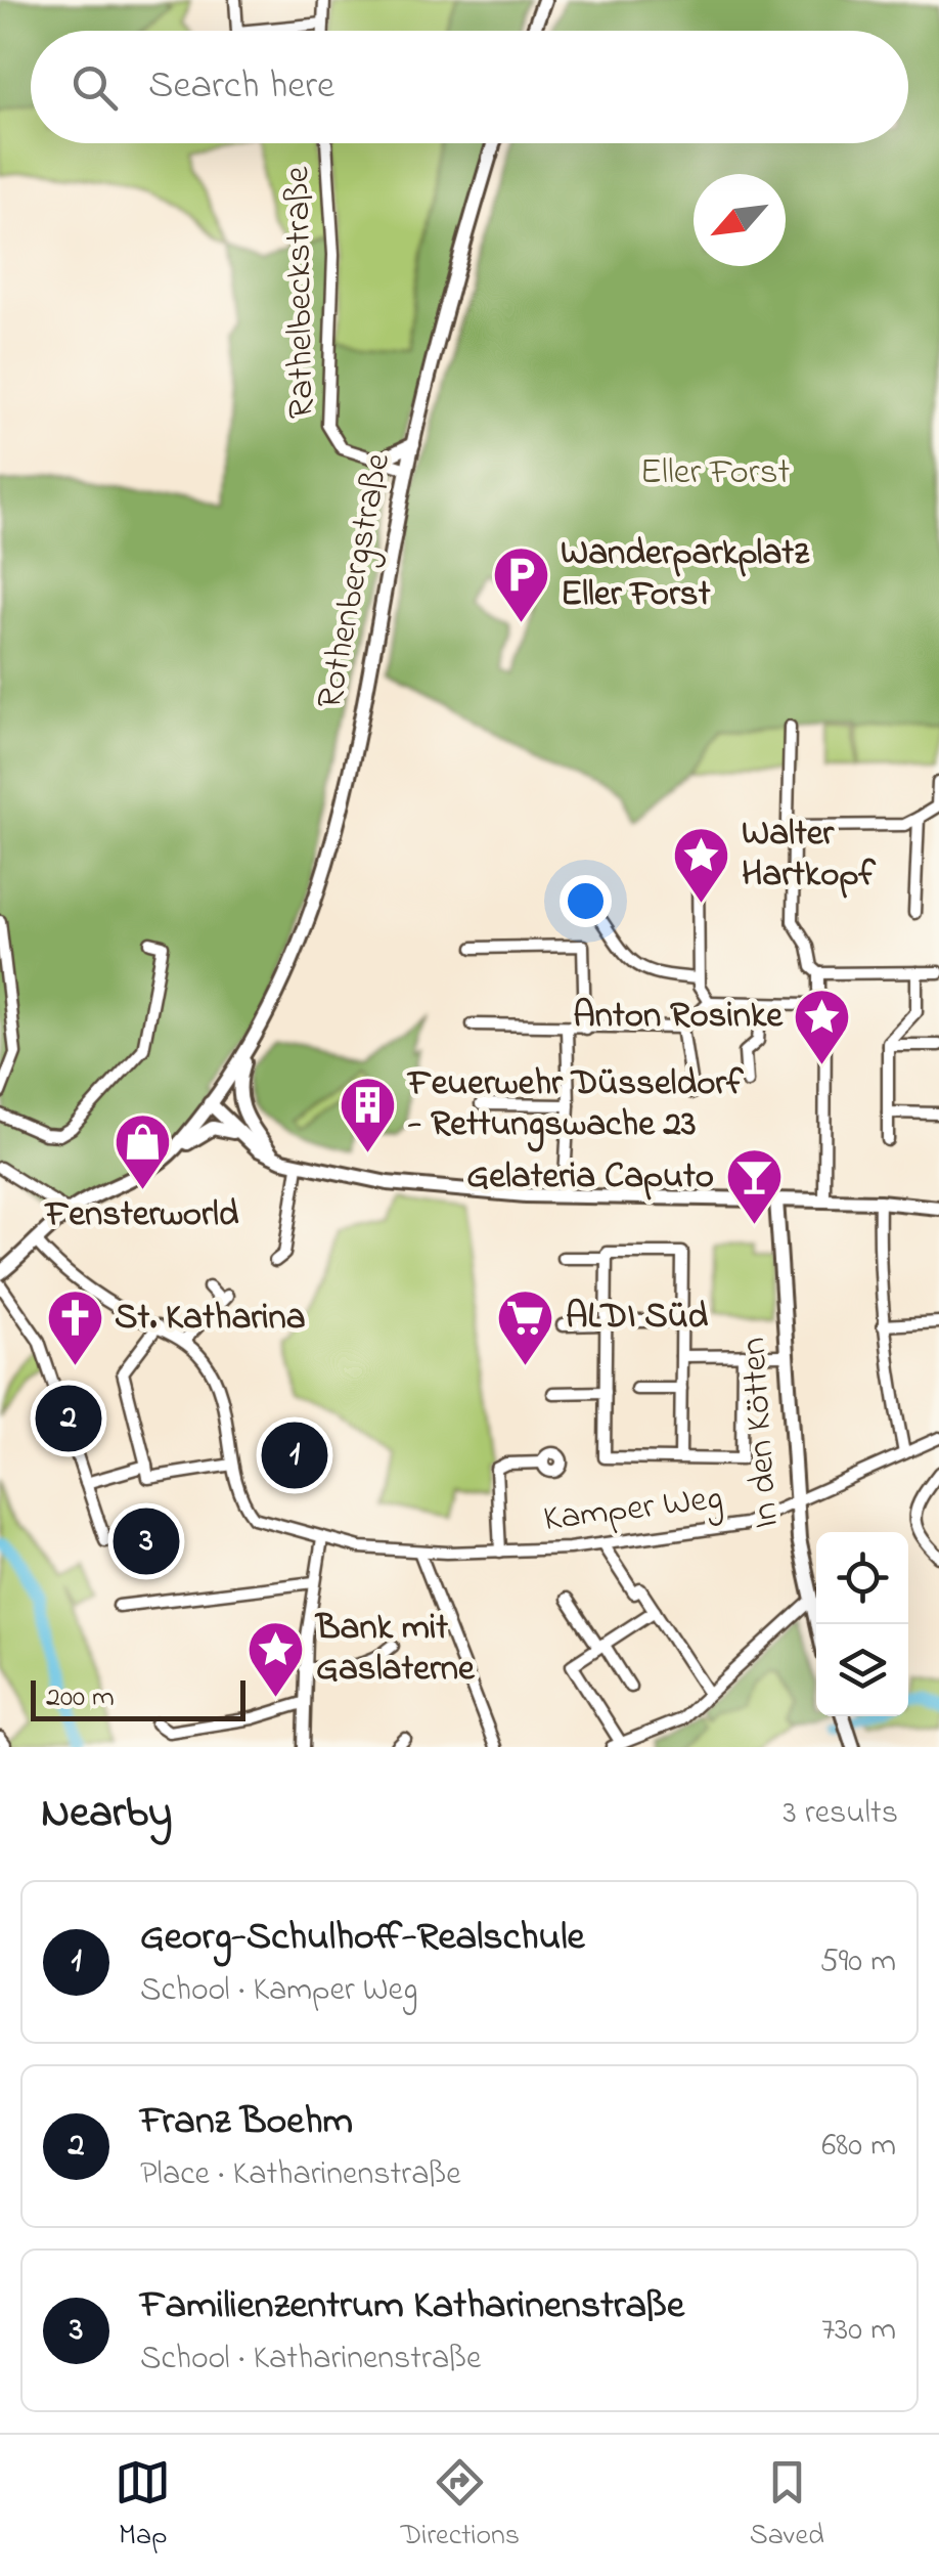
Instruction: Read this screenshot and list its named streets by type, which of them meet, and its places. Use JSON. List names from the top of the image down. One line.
{"streets":{"main road":["Rothenbergstraße","In den Kötten"],"street":["Rathelbeckstraße","Kamper Weg"]},"crossings":[["Rathelbeckstraße","Rothenbergstraße"],["In den Kötten","Kamper Weg"]],"parks":["Eller Forst"],"places":{"parking":["Wanderparkplatz Eller Forst"],"place":["Walter Hartkopf","Anton Rosinke","Bank mit Gaslaterne"],"building":["Feuerwehr Düsseldorf - Rettungswache 23"],"shop":["Fensterworld"],"bar":["Gelateria Caputo"],"supermarket":["ALDI Süd"],"church":["St. Katharina"]},"scale_bar":"200 m","north":"bottom left","page":{"search":"Search here","pins":["2","1","3"],"scale":"200 m","heading":["Nearby","3 results"],"list":[{"mark":"1","name":"Georg-Schulhoff-Realschule","note":"School · Kamper Weg","value":"590 m"},{"mark":"2","name":"Franz Boehm","note":"Place · Katharinenstraße","value":"680 m"},{"mark":"3","name":"Familienzentrum Katharinenstraße","note":"School · Katharinenstraße","value":"730 m"}],"nav":["Map","Directions","Saved"]}}
